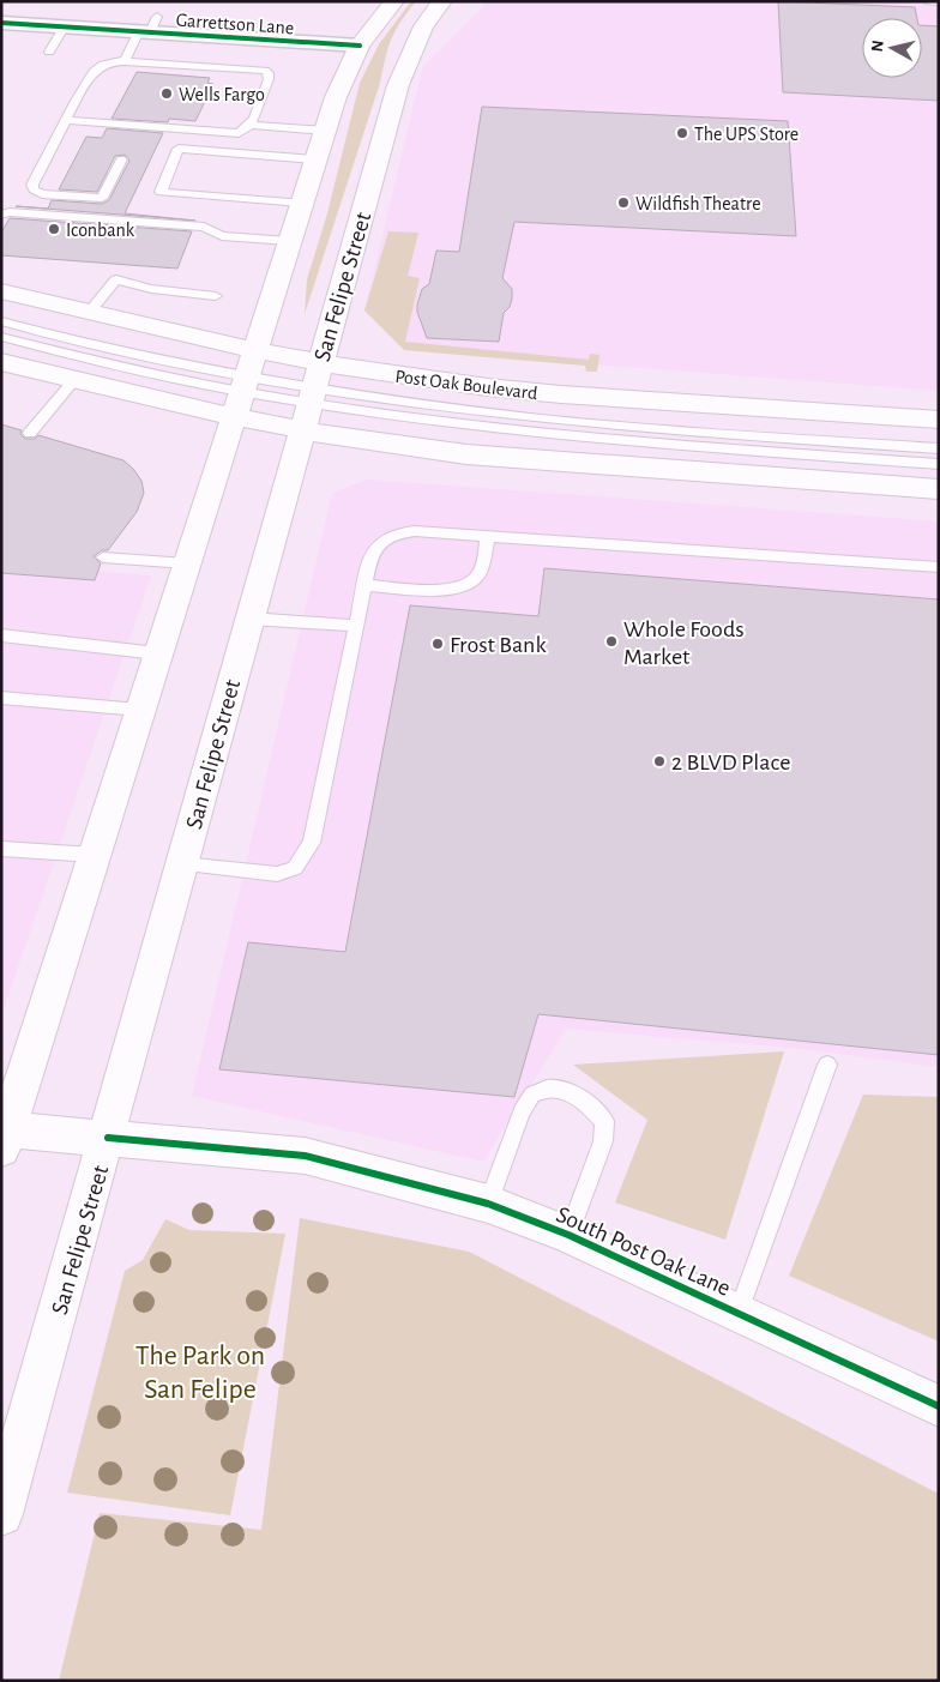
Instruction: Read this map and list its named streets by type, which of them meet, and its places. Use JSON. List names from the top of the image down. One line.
{"streets":{"main road":["San Felipe Street","Post Oak Boulevard","South Post Oak Lane"],"street":["Garrettson Lane"]},"crossings":[["San Felipe Street","Post Oak Boulevard"],["San Felipe Street","South Post Oak Lane"]],"parks":["The Park on San Felipe"],"places":["Wells Fargo","The UPS Store","Wildfish Theatre","Iconbank","Whole Foods Market","Frost Bank","2 BLVD Place"],"north":"left"}
